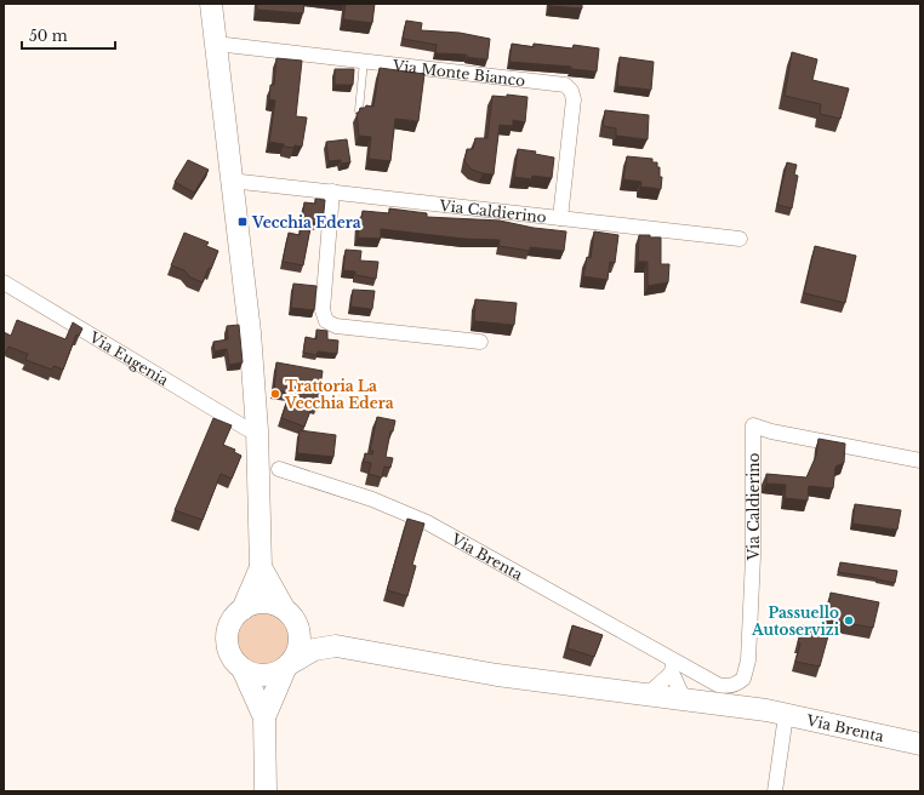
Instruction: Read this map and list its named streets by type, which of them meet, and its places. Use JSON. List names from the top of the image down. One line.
{"streets":{"main road":["Via Brenta"],"street":["Via Monte Bianco","Via Caldierino","Via Eugenia"]},"crossings":[["Via Monte Bianco","Via Caldierino"],["Via Caldierino","Via Brenta"]],"places":{"transit":["Vecchia Edera"],"other":["Trattoria La Vecchia Edera","Passuello Autoservizi"]},"scale_bar":"50 m"}
